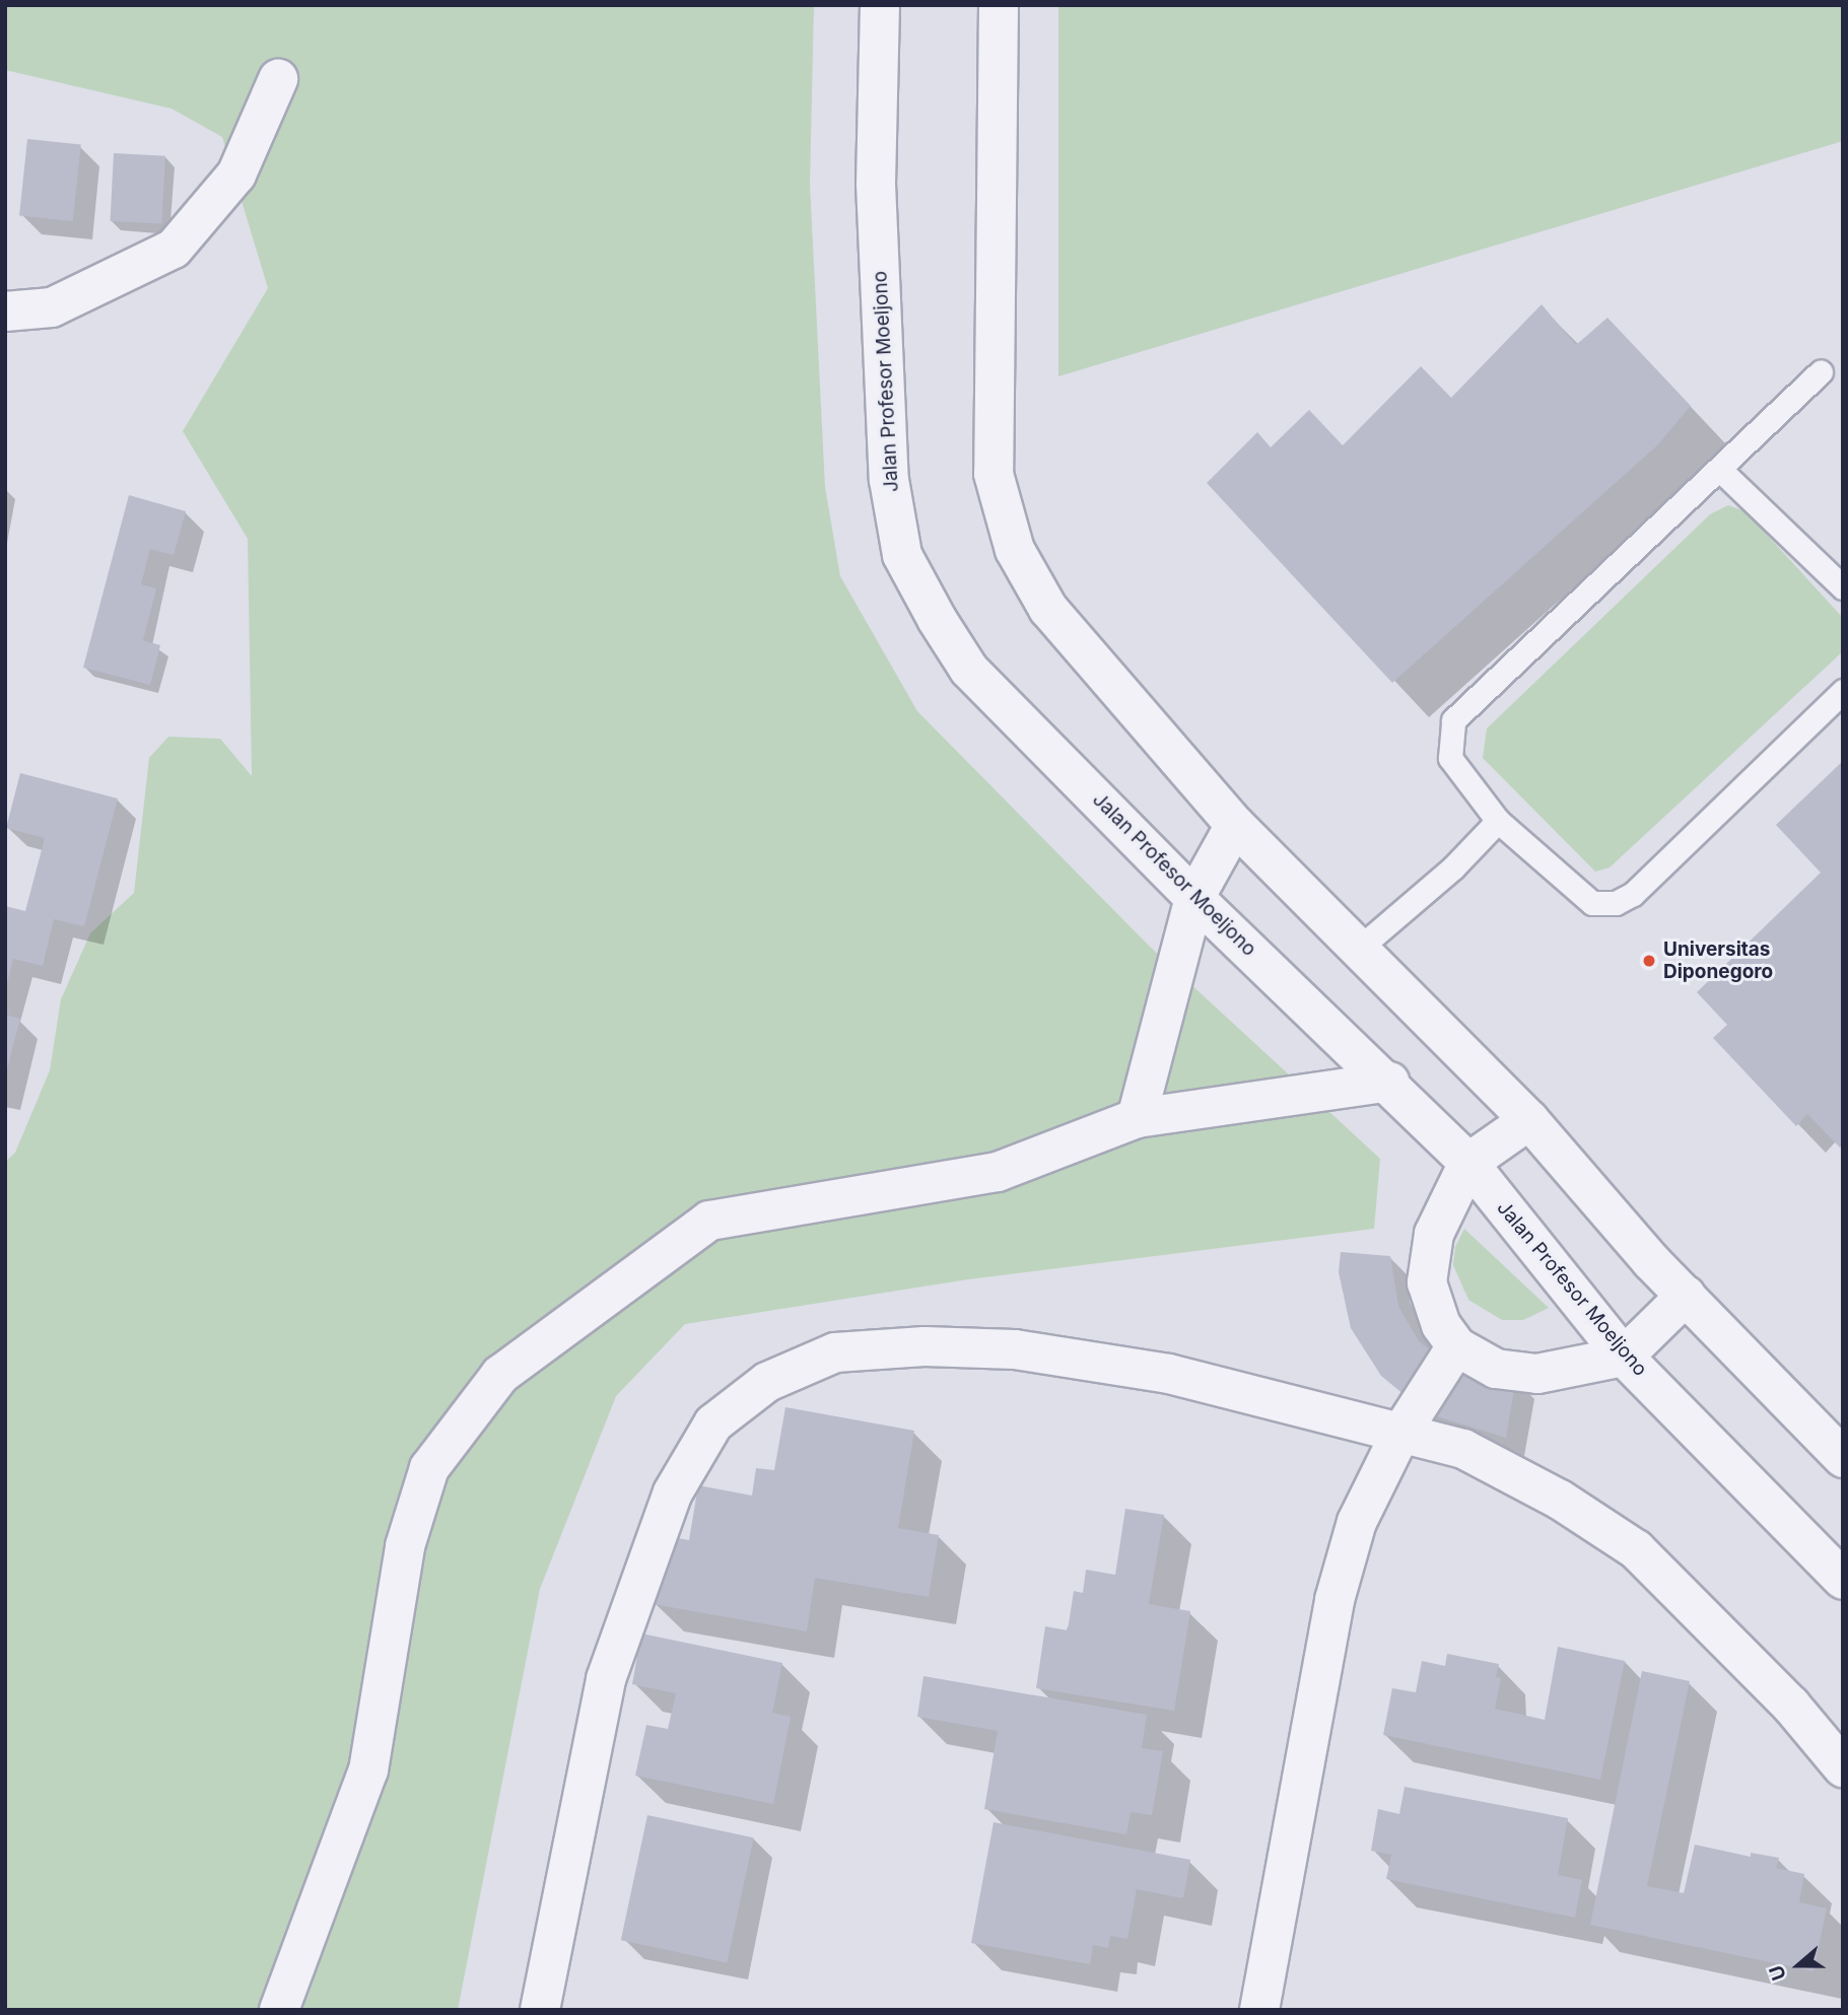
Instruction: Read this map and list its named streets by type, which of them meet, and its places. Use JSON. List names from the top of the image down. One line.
{"streets":{"street":["Jalan Profesor Moeljono"]},"places":["Universitas Diponegoro"],"north":"left"}
